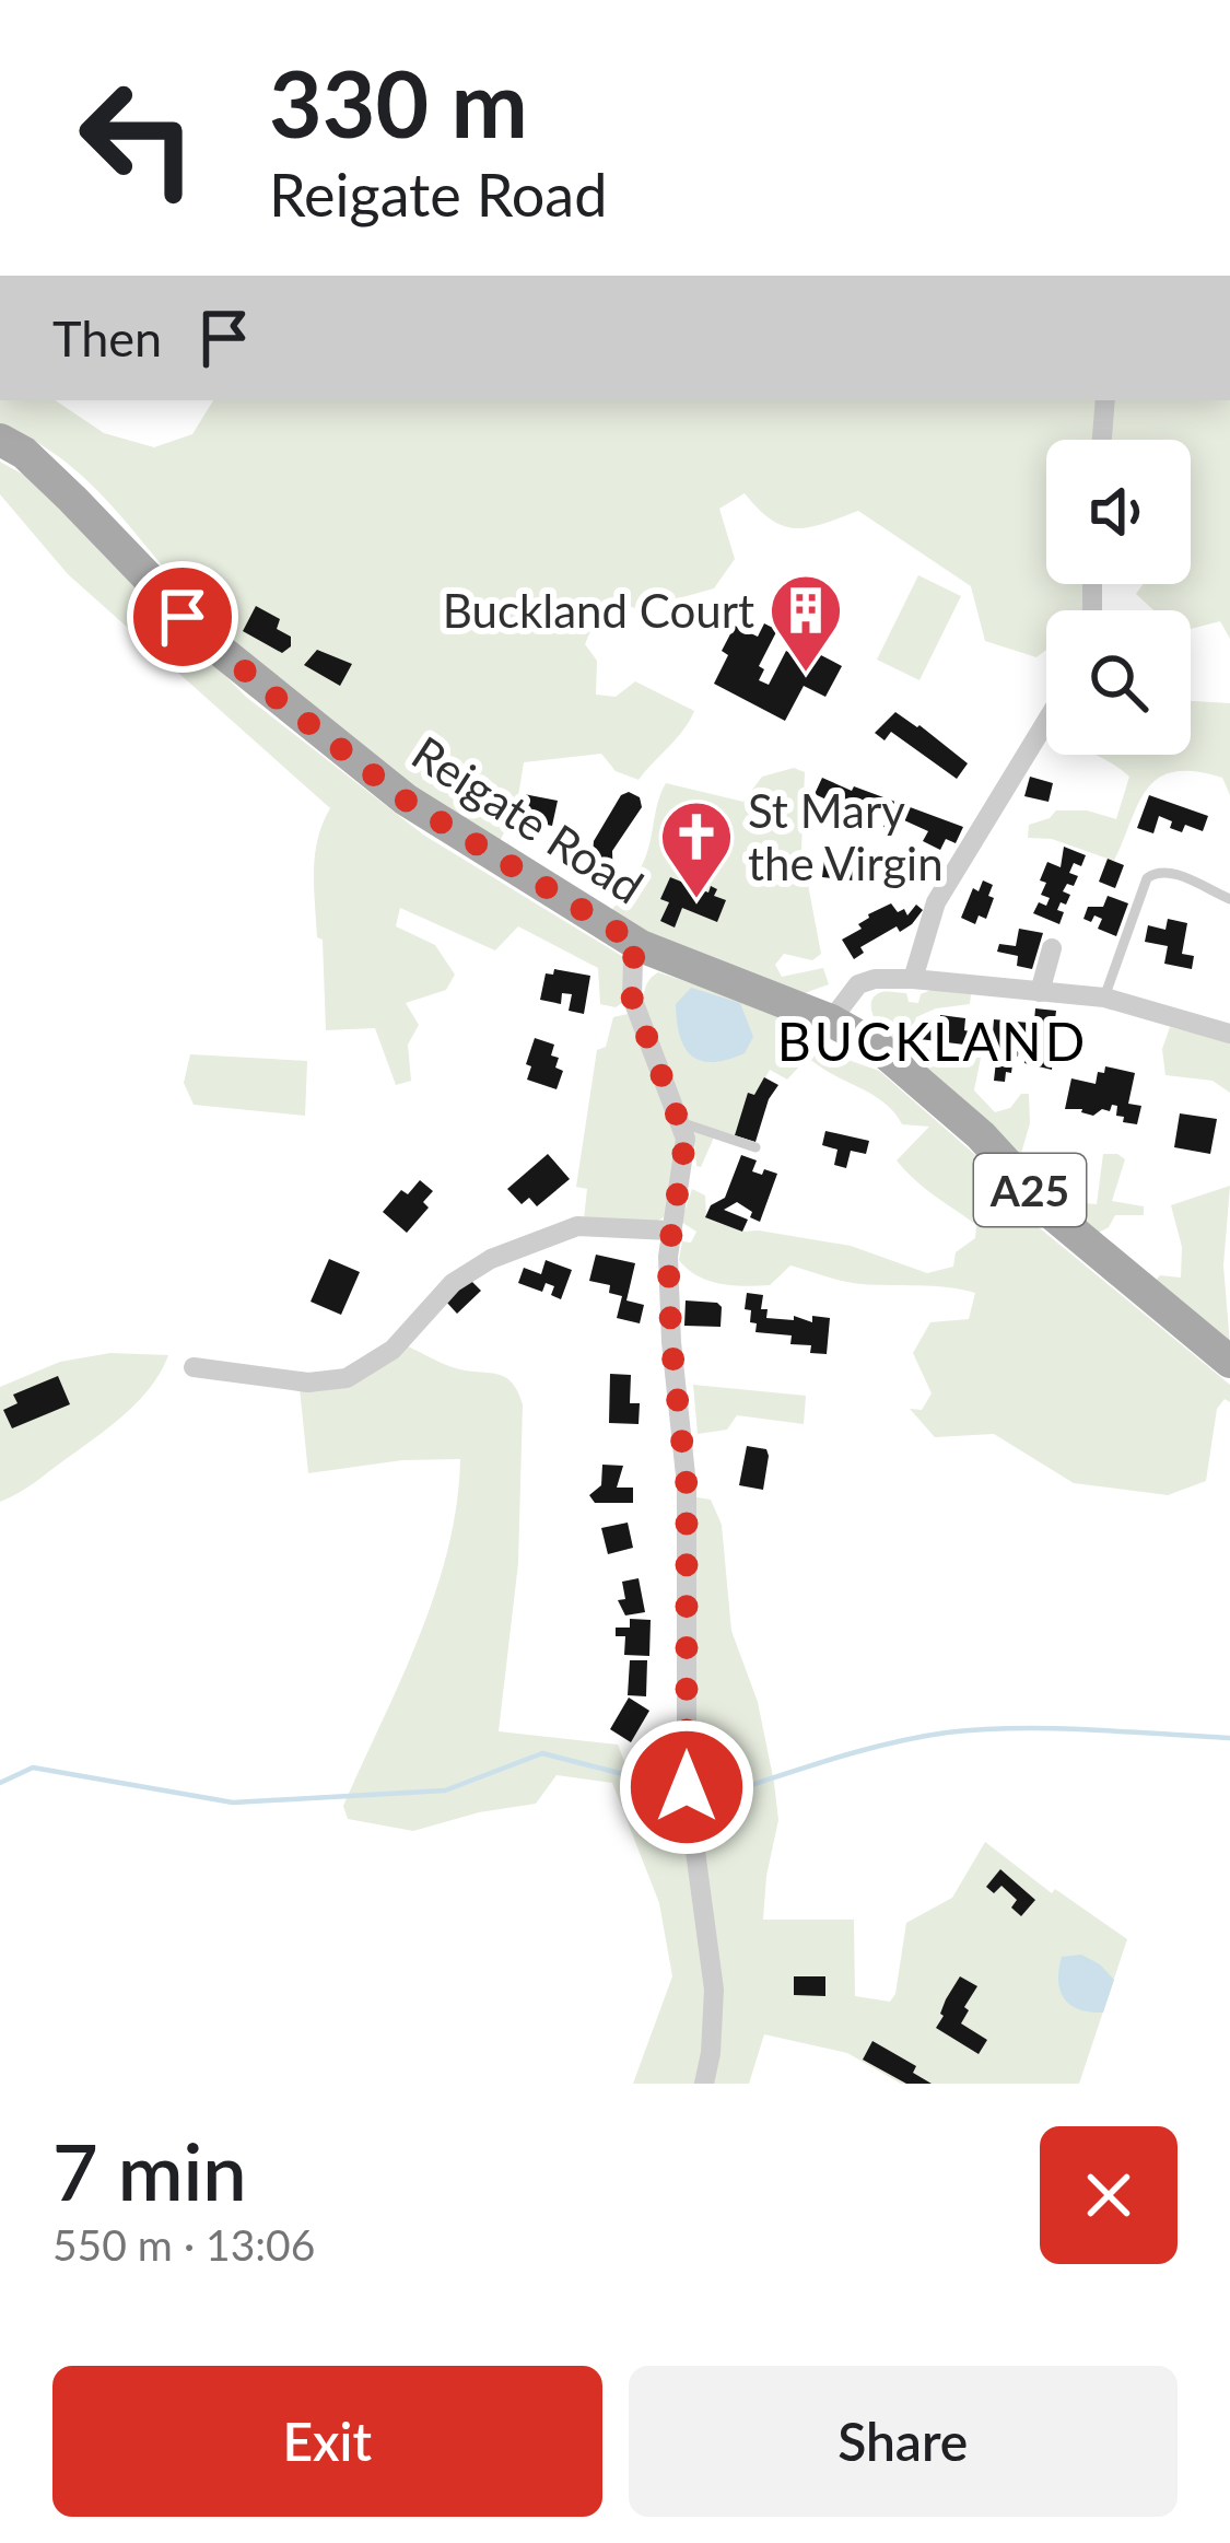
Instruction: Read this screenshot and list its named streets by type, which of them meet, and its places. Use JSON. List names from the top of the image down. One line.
{"streets":{"main road":["Reigate Road","A25"]},"districts":["BUCKLAND"],"places":{"building":["Buckland Court"],"church":["St Mary the Virgin"]},"page":{"turn":["330 m","Reigate Road"],"then":"Then","heading":["7 min","550 m · 13:06"],"buttons":["Exit","Share"]}}
